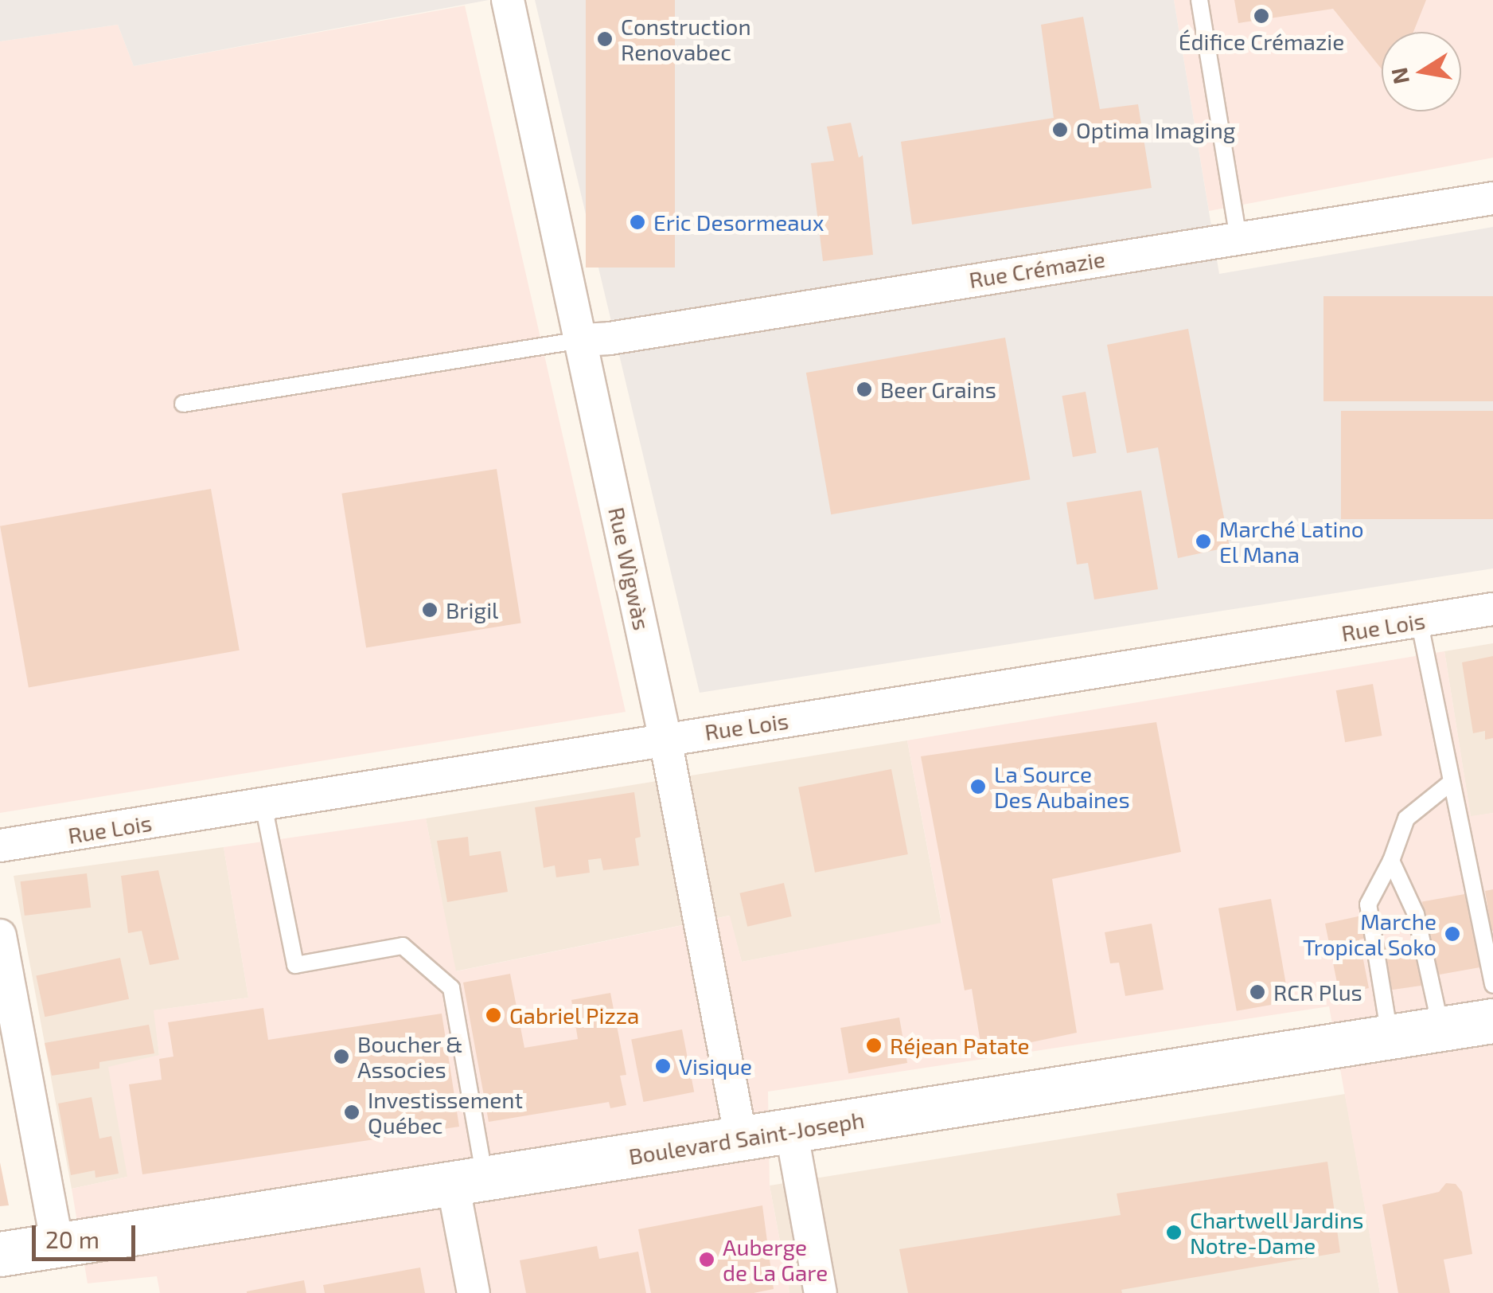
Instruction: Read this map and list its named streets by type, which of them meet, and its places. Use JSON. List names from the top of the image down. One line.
{"streets":{"main road":["Boulevard Saint-Joseph"],"street":["Rue Crémazie","Rue Wìgwàs","Rue Lois"]},"crossings":[["Rue Crémazie","Rue Wìgwàs"],["Rue Wìgwàs","Rue Lois"],["Rue Wìgwàs","Boulevard Saint-Joseph"]],"places":["Édifice Crémazie","Construction Renovabec","Optima Imaging","Eric Desormeaux","Beer Grains","Marché Latino El Mana","Brigil","La Source Des Aubaines","Marche Tropical Soko","RCR Plus","Gabriel Pizza","Réjean Patate","Boucher & Associes","Visique","Investissement Québec","Chartwell Jardins Notre-Dame","Auberge de La Gare"],"scale_bar":"20 m","north":"left"}
